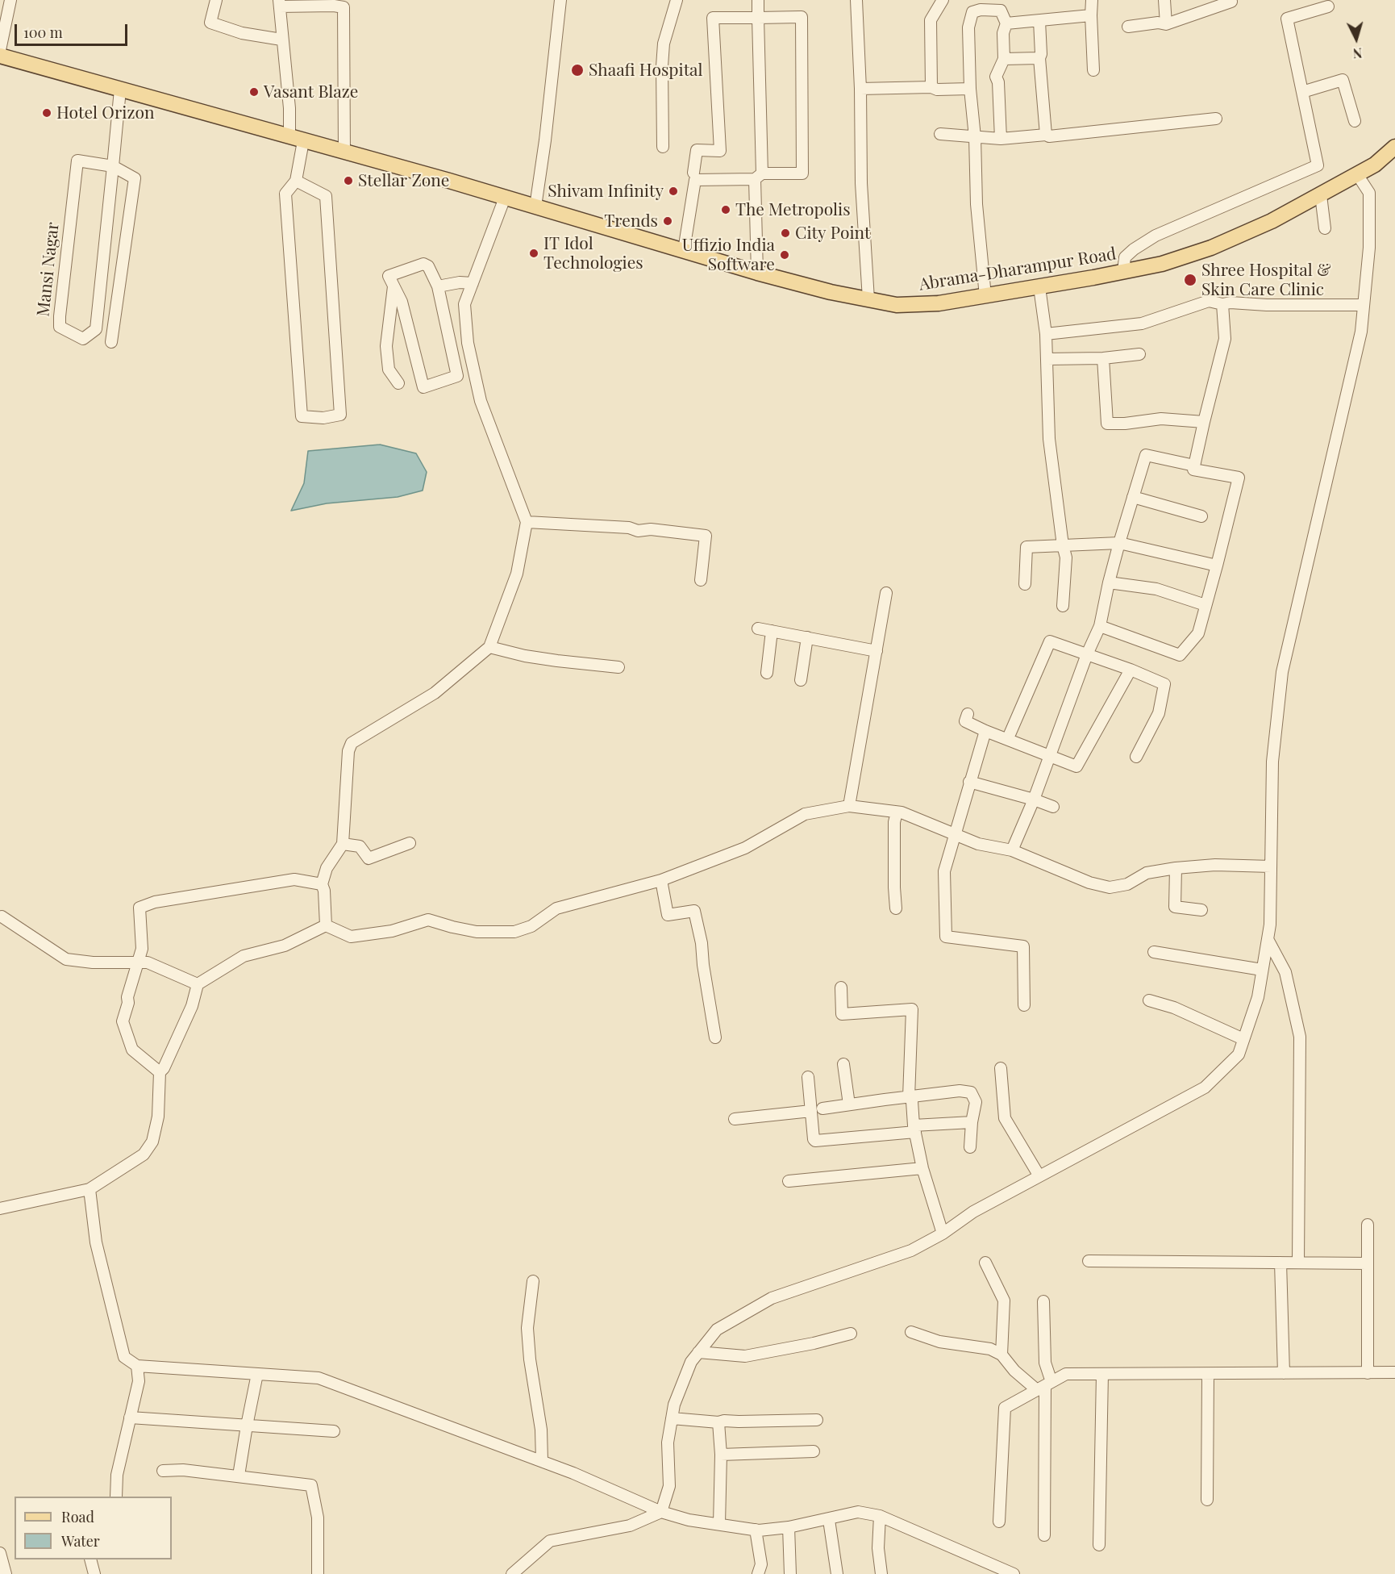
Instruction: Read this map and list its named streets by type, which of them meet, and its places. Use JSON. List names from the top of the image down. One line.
{"streets":{"main road":["Abrama-Dharampur Road"],"street":["Mansi Nagar"]},"crossings":[["Mansi Nagar","Abrama-Dharampur Road"]],"places":["Shaafi Hospital","Vasant Blaze","Hotel Orizon","Stellar Zone","Shivam Infinity","The Metropolis","Trends","City Point","IT Idol Technologies","Uffizio India Software","Shree Hospital & Skin Care Clinic"],"legend":["Road","Water"],"scale_bar":"100 m","north":"bottom"}
